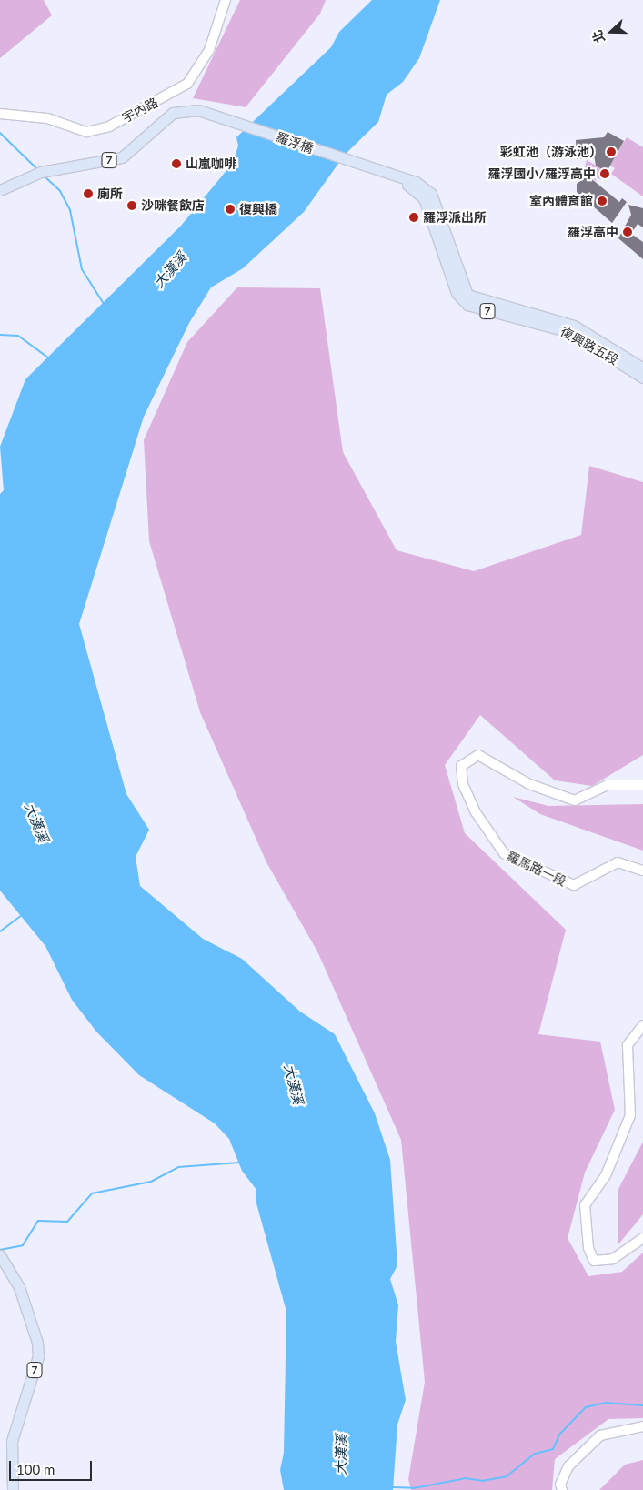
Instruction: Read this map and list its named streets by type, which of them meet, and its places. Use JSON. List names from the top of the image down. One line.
{"streets":{"main road":["宇內路","羅浮橋","7","復興路五段","羅馬路一段"]},"crossings":[["羅浮橋","復興路五段"]],"water":["大漢溪"],"places":["彩虹池（游泳池）","山嵐咖啡","羅浮國小/羅浮高中","廁所","室內體育館","沙咪餐飲店","復興橋","羅浮派出所","羅浮高中"],"scale_bar":"100 m","north":"left"}
